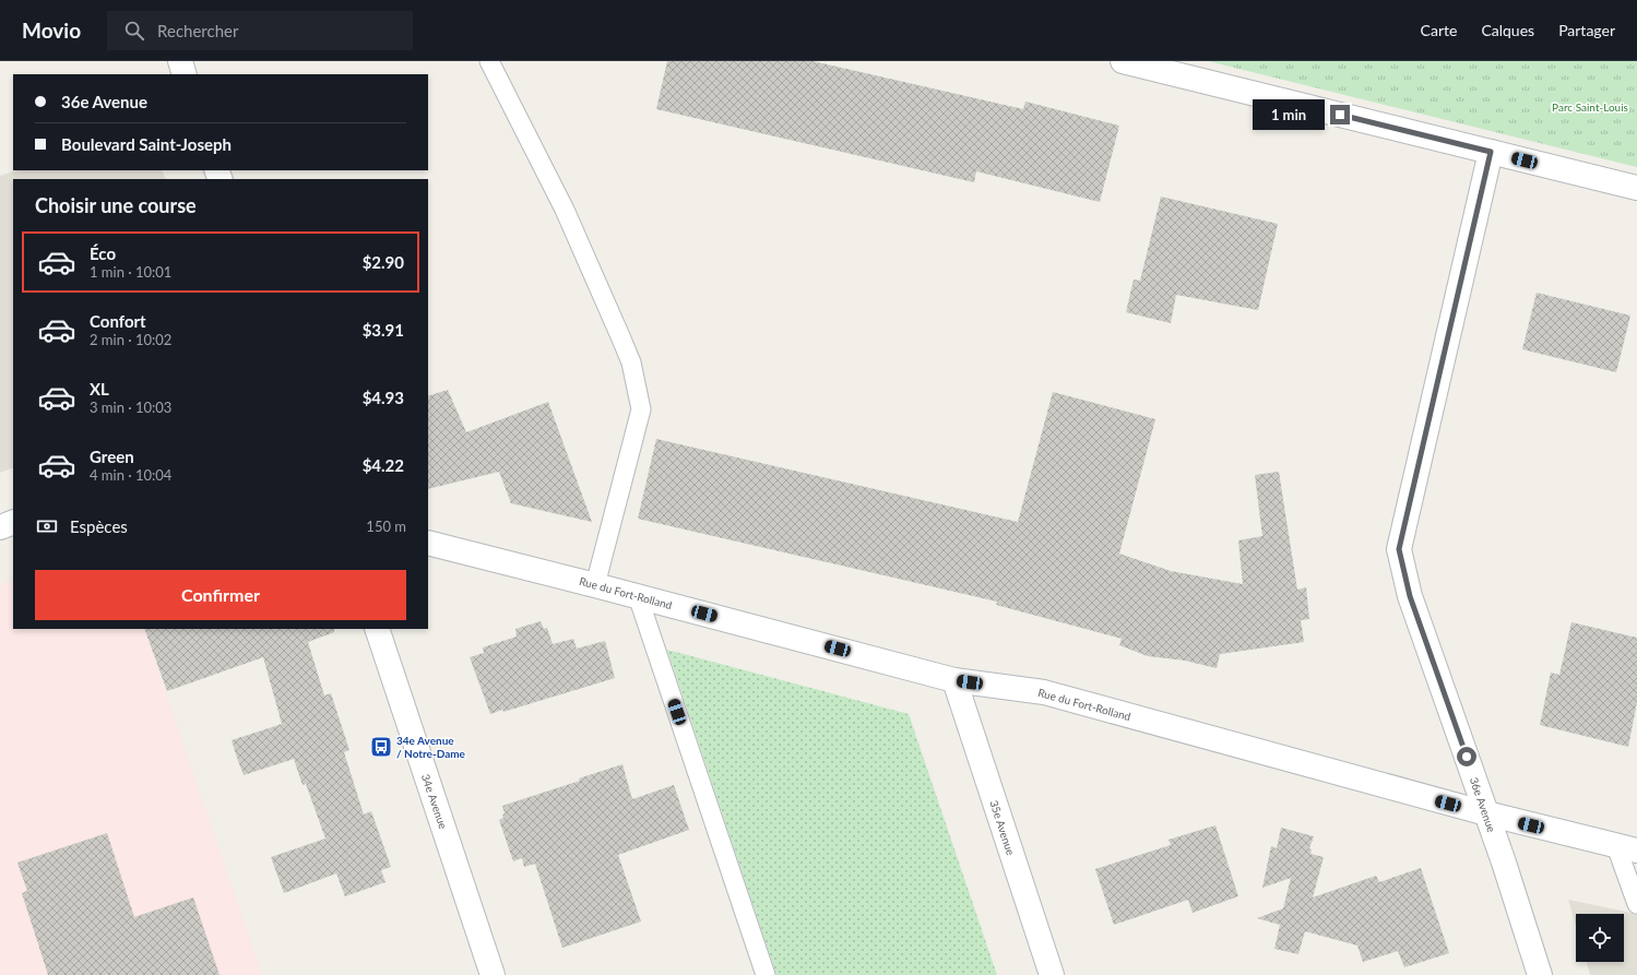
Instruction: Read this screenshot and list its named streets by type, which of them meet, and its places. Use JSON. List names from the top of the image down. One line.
{"streets":{"street":["Rue du Fort-Rolland","34e Avenue","36e Avenue","35e Avenue"]},"crossings":[["Rue du Fort-Rolland","36e Avenue"],["Rue du Fort-Rolland","35e Avenue"]],"parks":["Parc Saint-Louis"],"places":{"bus stop":["34e Avenue / Notre-Dame"]},"page":{"header":"Movio","search":"Rechercher","nav":["Carte","Calques","Partager"],"banner":["36e Avenue","Boulevard Saint-Joseph"],"bubble":"1 min","heading":"Choisir une course","list":[{"name":"Éco","note":"1 min · 10:01","value":"$2.90"},{"name":"Confort","note":"2 min · 10:02","value":"$3.91"},{"name":"XL","note":"3 min · 10:03","value":"$4.93"},{"name":"Green","note":"4 min · 10:04","value":"$4.22"}],"pay":["Espèces","150 m"],"buttons":"Confirmer"}}
